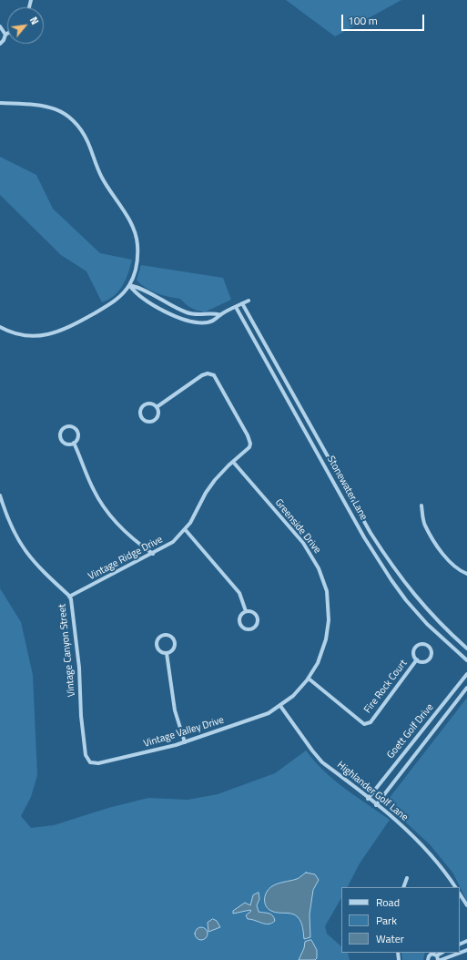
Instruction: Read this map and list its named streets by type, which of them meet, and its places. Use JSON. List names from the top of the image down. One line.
{"streets":{"street":["Stonewater Lane","Greenside Drive","Vintage Ridge Drive","Vintage Canyon Street","Fire Rock Court","Goett Golf Drive","Vintage Valley Drive","Highlander Golf Lane"]},"crossings":[["Greenside Drive","Vintage Ridge Drive"],["Greenside Drive","Fire Rock Court"],["Greenside Drive","Vintage Valley Drive"],["Greenside Drive","Highlander Golf Lane"],["Vintage Ridge Drive","Vintage Canyon Street"],["Vintage Canyon Street","Vintage Valley Drive"],["Goett Golf Drive","Highlander Golf Lane"],["Vintage Valley Drive","Highlander Golf Lane"]],"legend":["Road","Park","Water"],"scale_bar":"100 m","north":"top right"}
